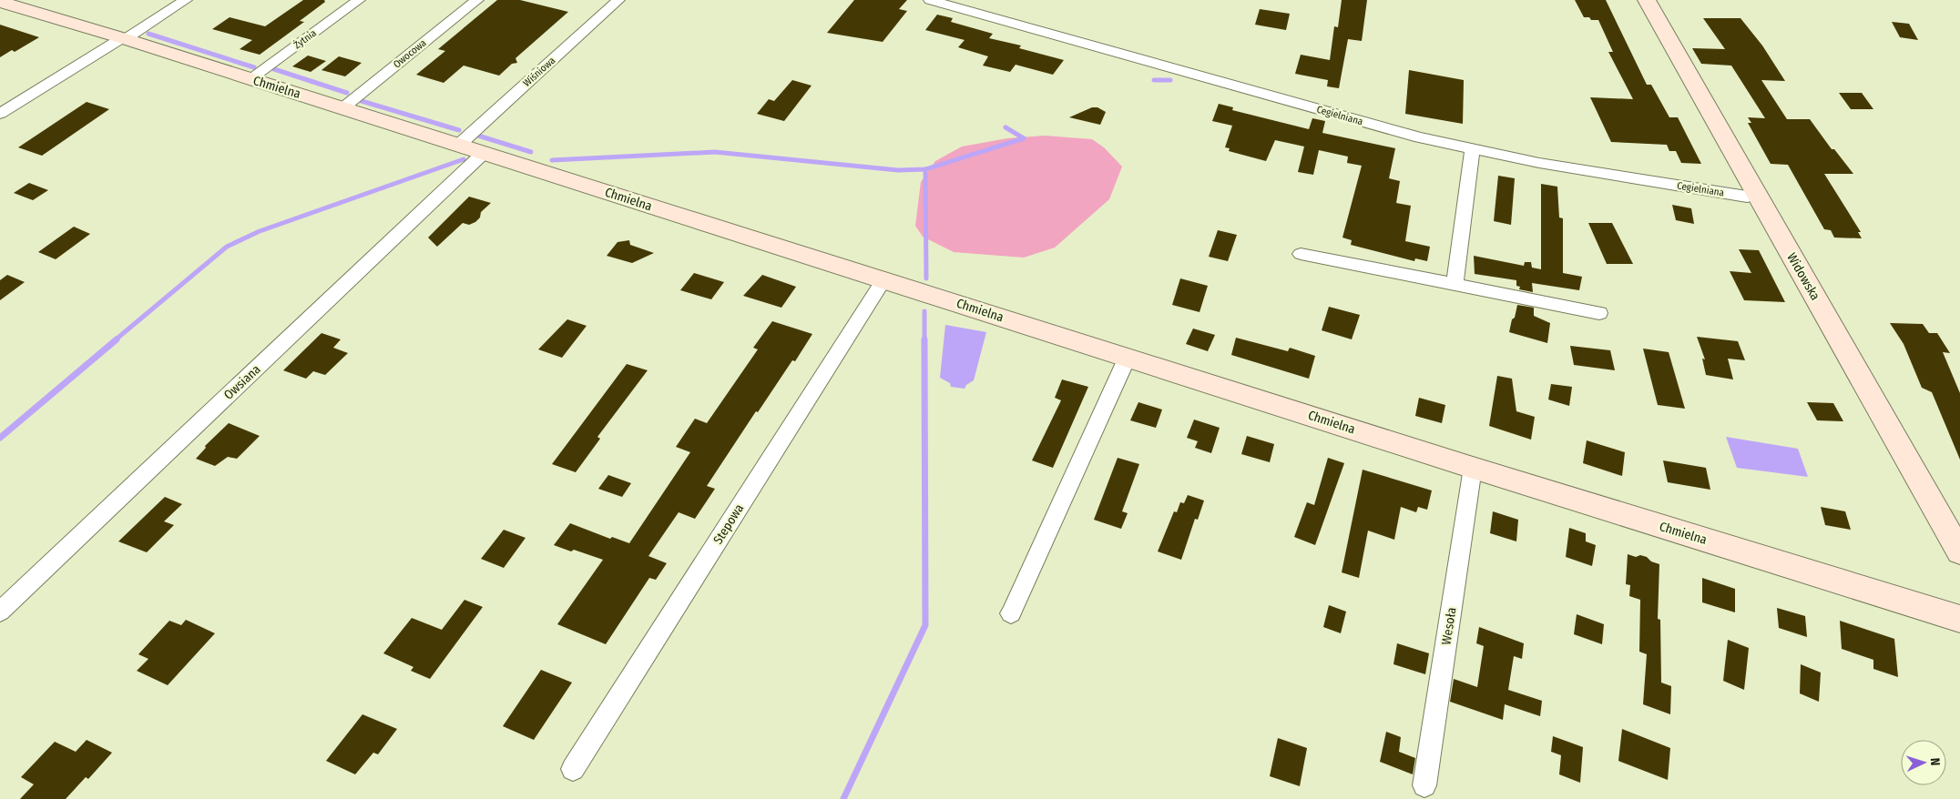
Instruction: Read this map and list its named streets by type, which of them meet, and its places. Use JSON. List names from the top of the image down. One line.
{"streets":{"street":["Żytnia","Owocowa","Wiśniowa","Chmielna","Cegielniana","Widowska","Owsiana","Stepowa","Wesoła"]},"crossings":[["Żytnia","Chmielna"],["Owocowa","Chmielna"],["Wiśniowa","Chmielna"],["Chmielna","Owsiana"],["Chmielna","Stepowa"],["Chmielna","Wesoła"],["Cegielniana","Widowska"]],"north":"right"}
